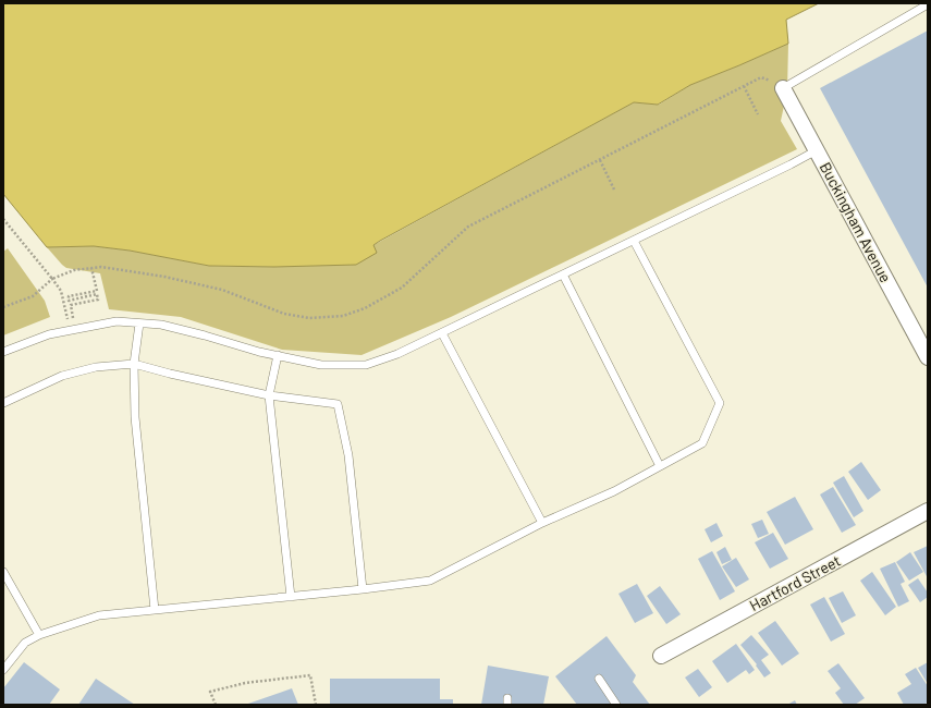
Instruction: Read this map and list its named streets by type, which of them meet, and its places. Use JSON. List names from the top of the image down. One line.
{"streets":{"street":["Buckingham Avenue","Hartford Street"]}}
